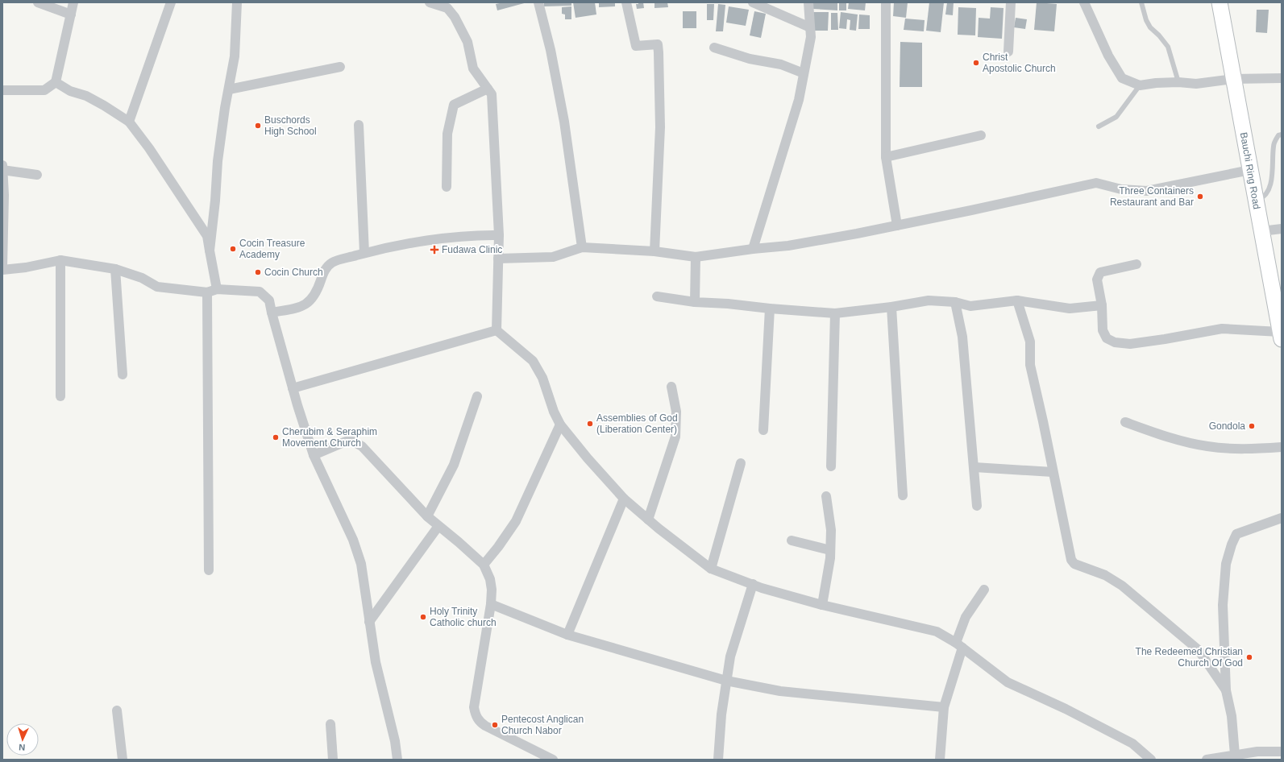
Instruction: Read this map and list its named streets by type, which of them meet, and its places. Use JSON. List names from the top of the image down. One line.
{"streets":{"main road":["Bauchi Ring Road"]},"places":{"other":["Christ Apostolic Church","Buschords High School","Three Containers Restaurant and Bar","Cocin Treasure Academy","Cocin Church","Assemblies of God (Liberation Center)","Gondola","Cherubim & Seraphim Movement Church","Holy Trinity Catholic church","The Redeemed Christian Church Of God","Pentecost Anglican Church Nabor"],"health":["Fudawa Clinic"]},"north":"bottom"}
